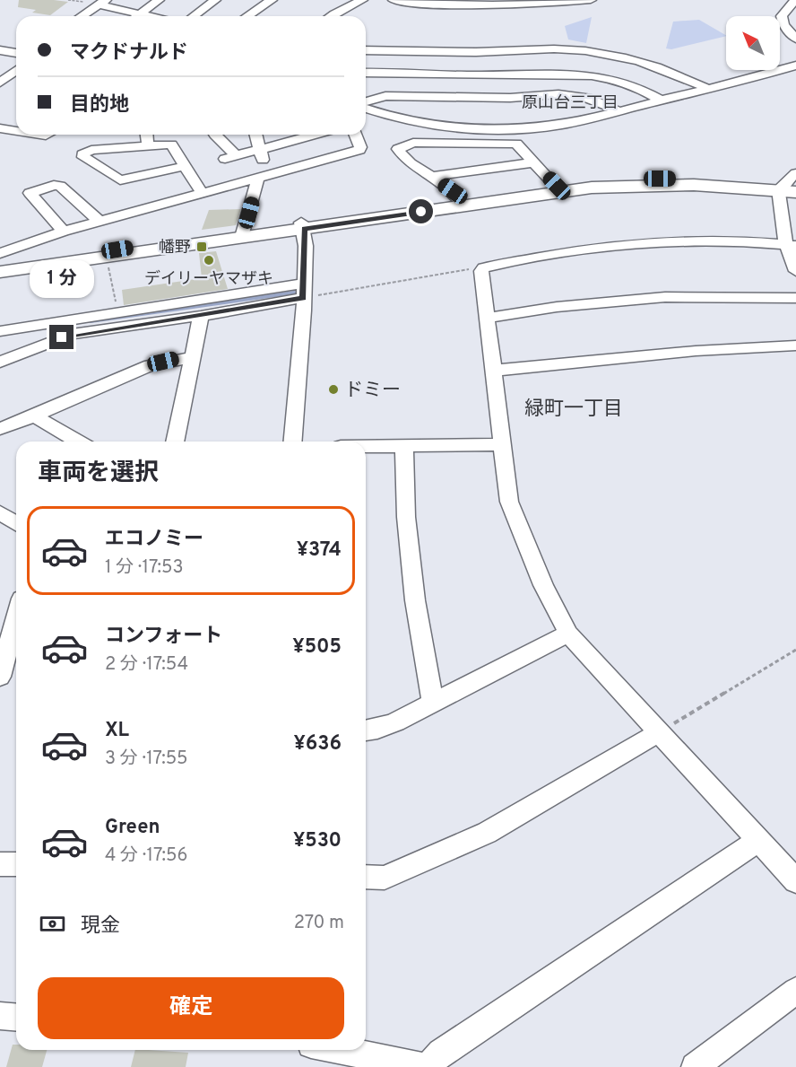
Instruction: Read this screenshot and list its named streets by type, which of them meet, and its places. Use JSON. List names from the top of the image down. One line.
{"districts":["原山台三丁目","緑町一丁目"],"places":{"transit":["幡野"],"other":["デイリーヤマザキ","ドミー"]},"north":"top left","page":{"banner":["マクドナルド","目的地"],"bubble":"1 分","heading":"車両を選択","list":[{"name":"エコノミー","note":"1 分 · 17:53","value":"¥374"},{"name":"コンフォート","note":"2 分 · 17:54","value":"¥505"},{"name":"XL","note":"3 分 · 17:55","value":"¥636"},{"name":"Green","note":"4 分 · 17:56","value":"¥530"}],"pay":["現金","270 m"],"buttons":"確定"}}
